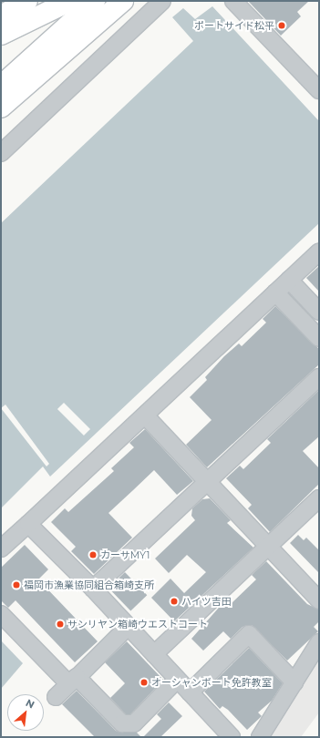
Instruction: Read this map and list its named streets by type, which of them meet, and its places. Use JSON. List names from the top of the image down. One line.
{"places":["ポートサイド松平","カーサMY1","福岡市漁業協同組合箱崎支所","ハイツ吉田","サンリヤン箱崎ウエストコート","オーシャンボート免許教室"],"north":"top right"}
